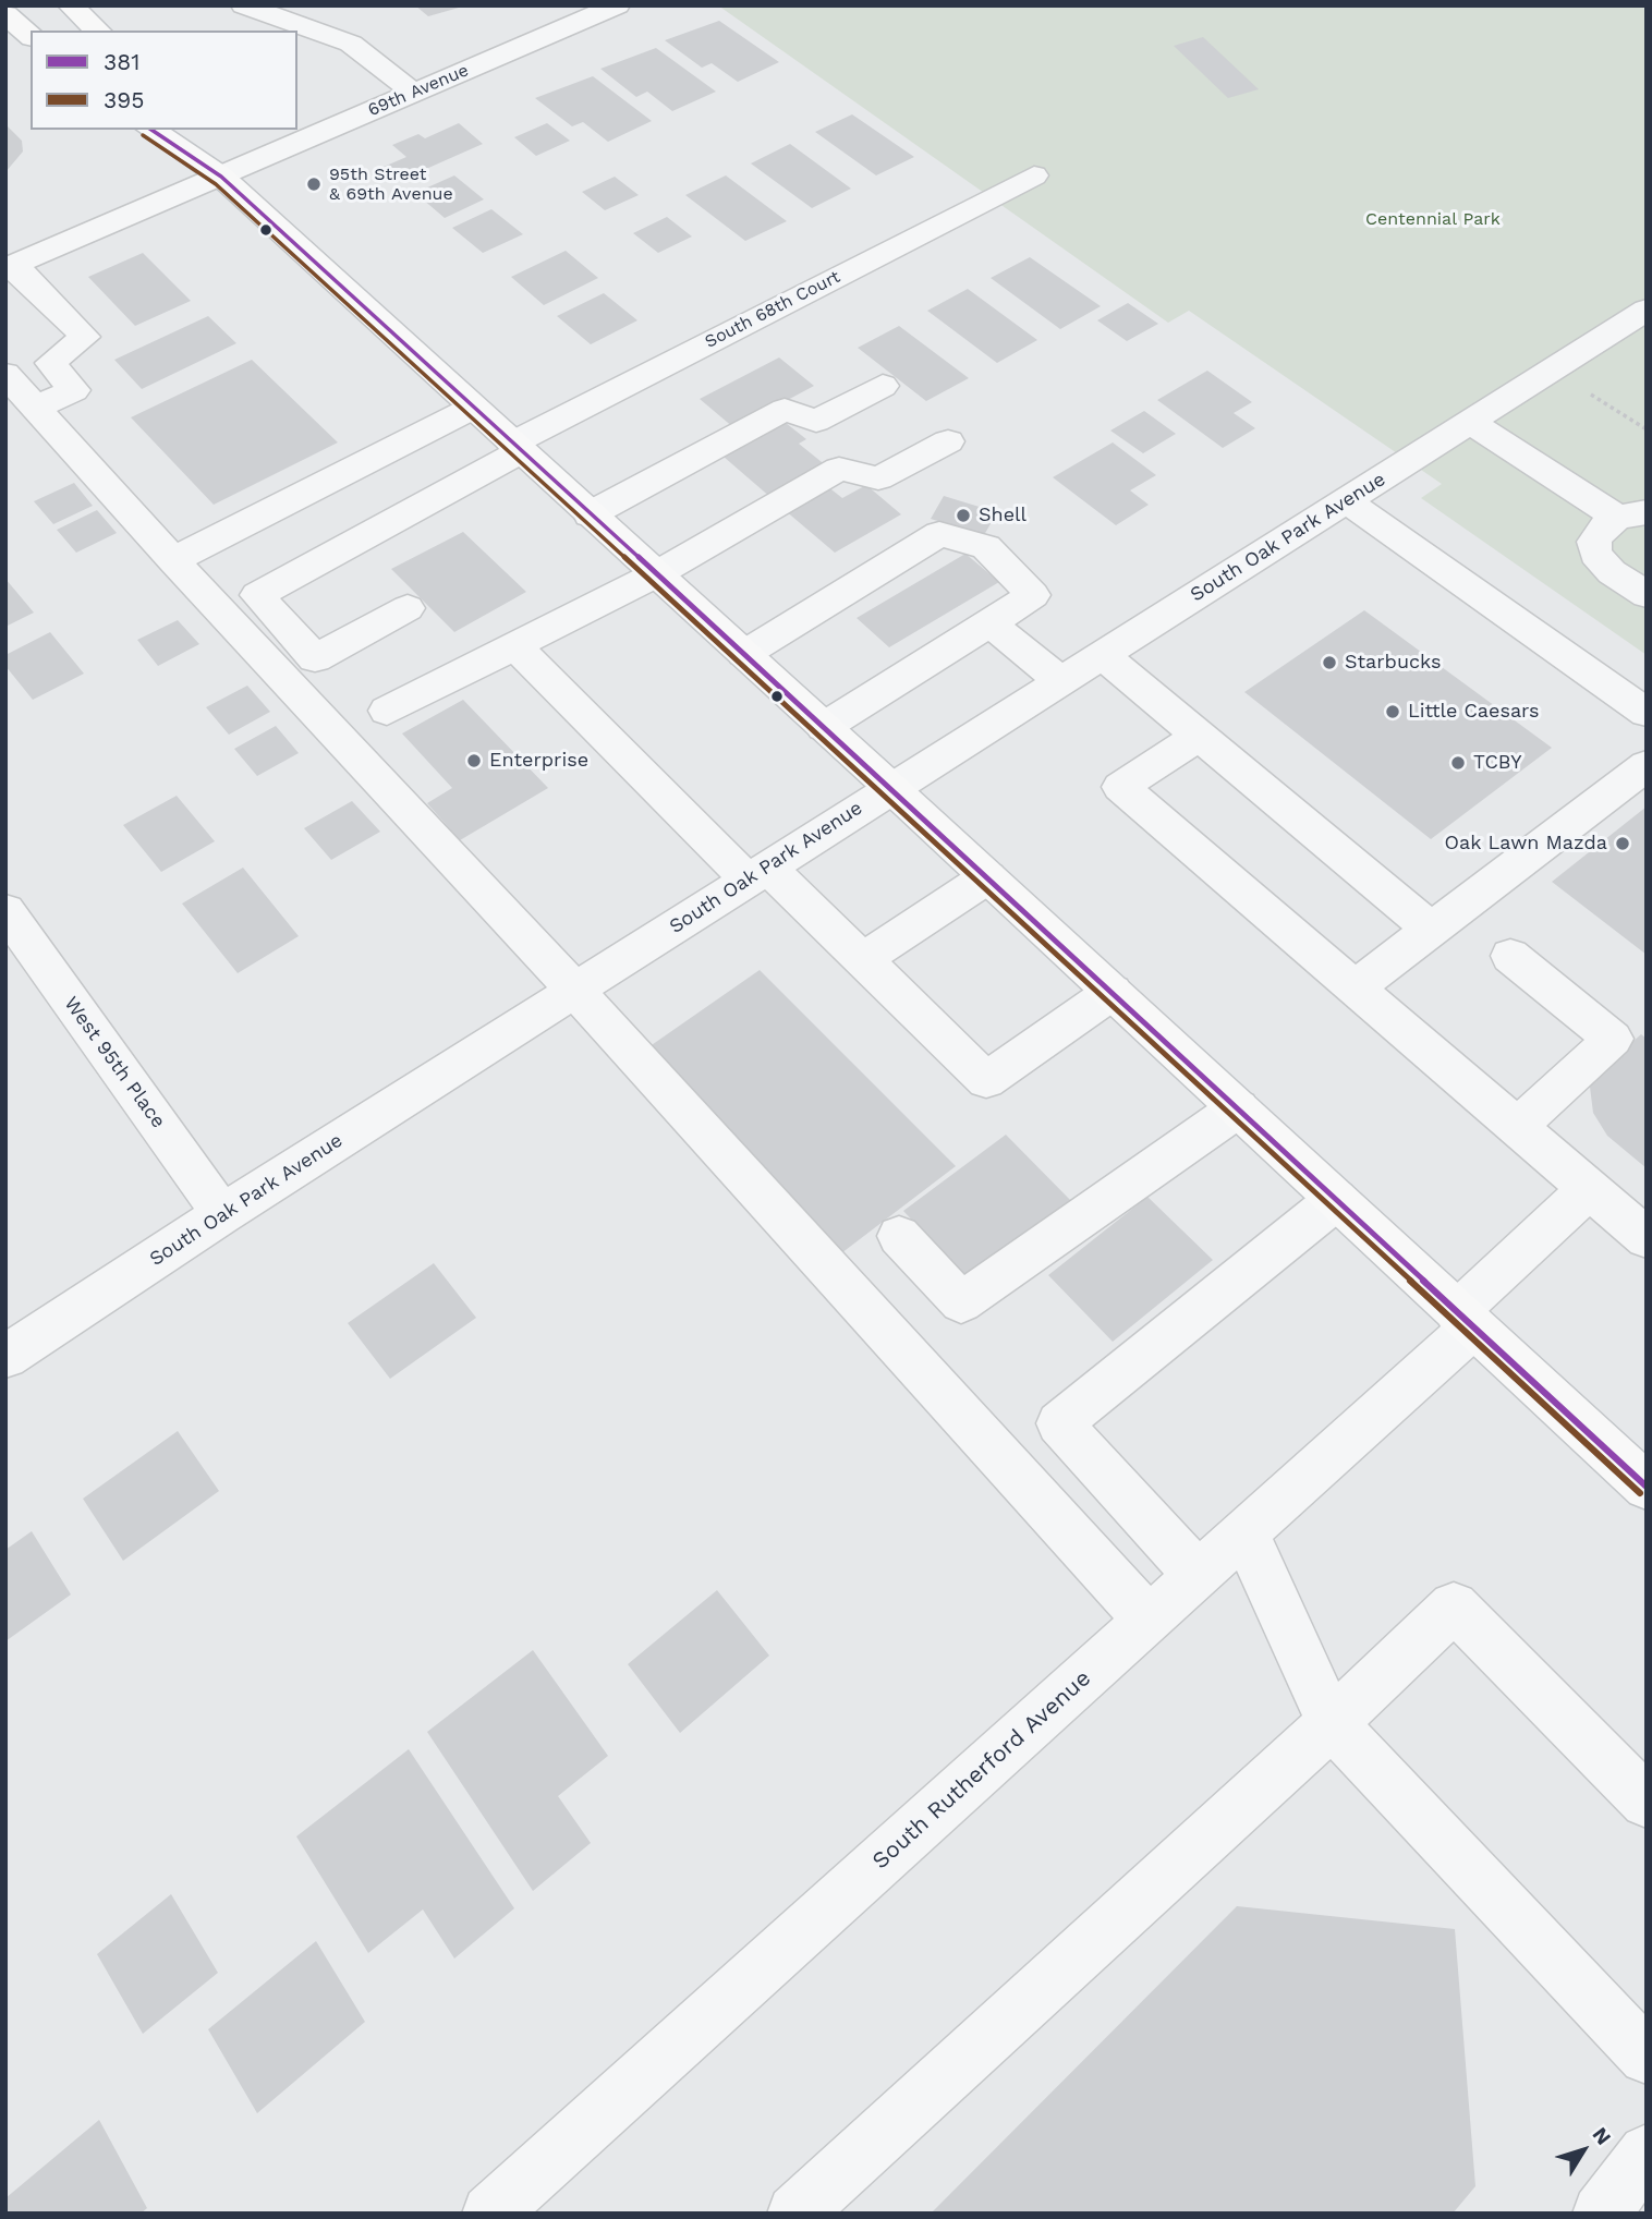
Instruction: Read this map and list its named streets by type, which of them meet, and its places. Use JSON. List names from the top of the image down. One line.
{"streets":{"street":["69th Avenue","South 68th Court","South Oak Park Avenue","West 95th Place","South Rutherford Avenue"]},"crossings":[["South Oak Park Avenue","West 95th Place"]],"parks":["Centennial Park"],"places":["95th Street & 69th Avenue","Shell","Starbucks","Little Caesars","Enterprise","TCBY","Oak Lawn Mazda"],"lines":["transit line 381","transit line 395"],"legend":["381","395"],"north":"top right"}
